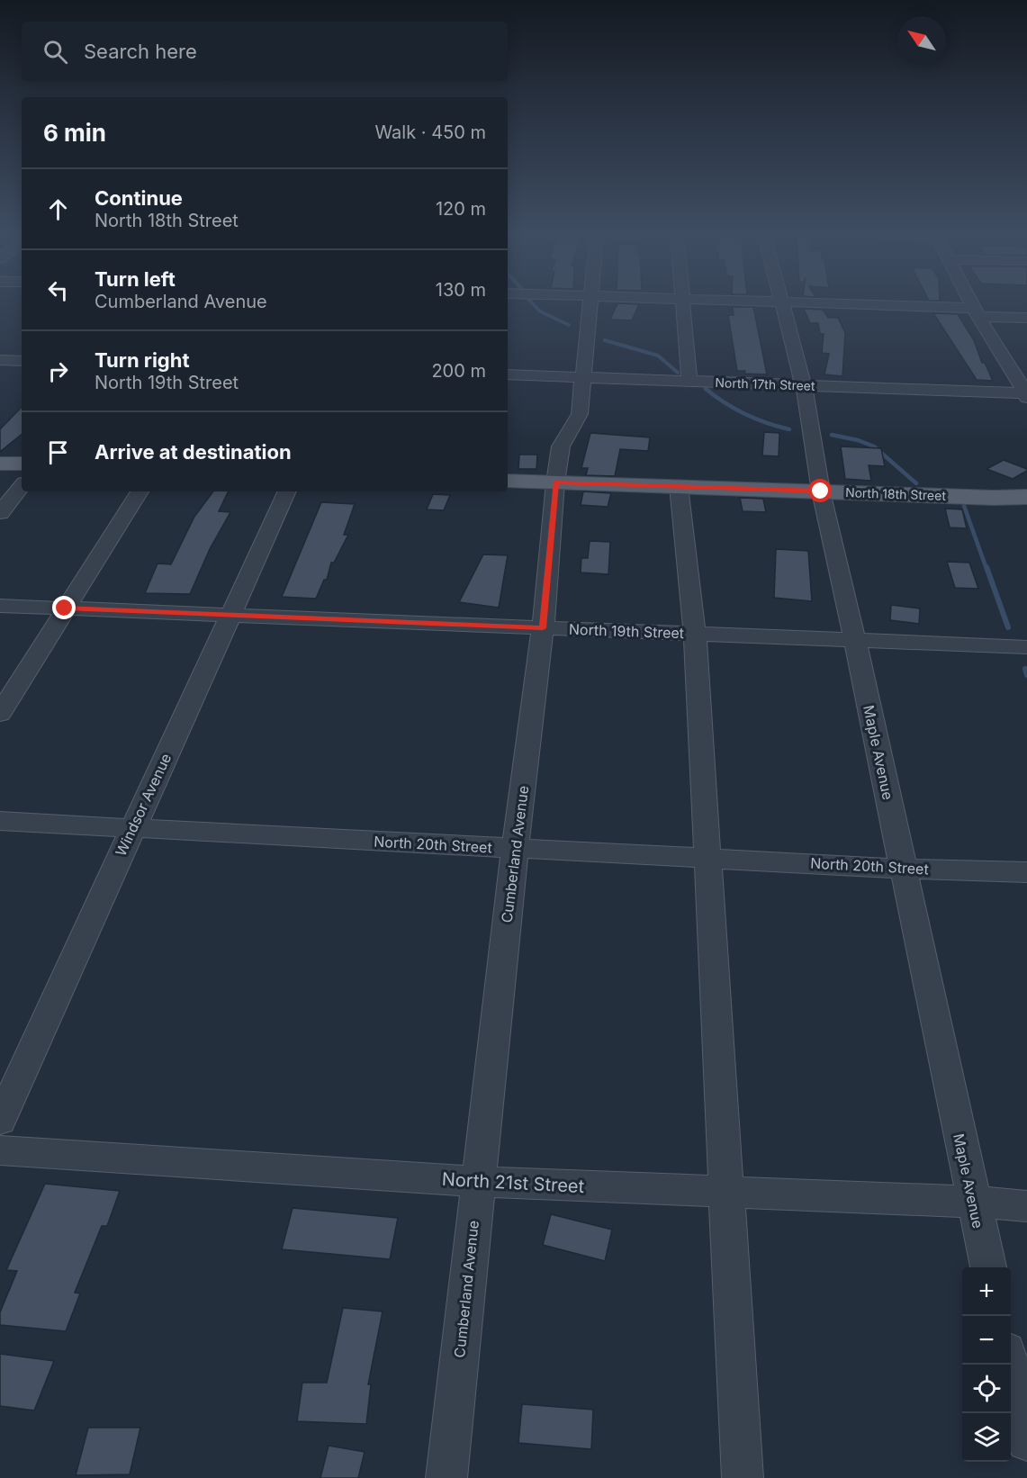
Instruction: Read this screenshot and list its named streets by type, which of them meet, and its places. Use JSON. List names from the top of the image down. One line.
{"streets":{"main road":["North 18th Street"],"street":["North 17th Street","North 19th Street","Maple Avenue","Windsor Avenue","North 20th Street","Cumberland Avenue","North 21st Street"]},"crossings":[["North 17th Street","Maple Avenue"],["North 17th Street","Cumberland Avenue"],["North 18th Street","Maple Avenue"],["North 18th Street","Cumberland Avenue"],["North 19th Street","Maple Avenue"],["North 19th Street","Windsor Avenue"],["North 19th Street","Cumberland Avenue"],["Maple Avenue","North 20th Street"],["Maple Avenue","North 21st Street"],["Windsor Avenue","North 20th Street"],["North 20th Street","Cumberland Avenue"],["Cumberland Avenue","North 21st Street"]],"north":"top left","page":{"search":"Search here","heading":["6 min","Walk · 450 m"],"list":[["Continue","North 18th Street","120 m"],["Turn left","Cumberland Avenue","130 m"],["Turn right","North 19th Street","200 m"],"Arrive at destination"],"map_buttons":["+","−"]}}
